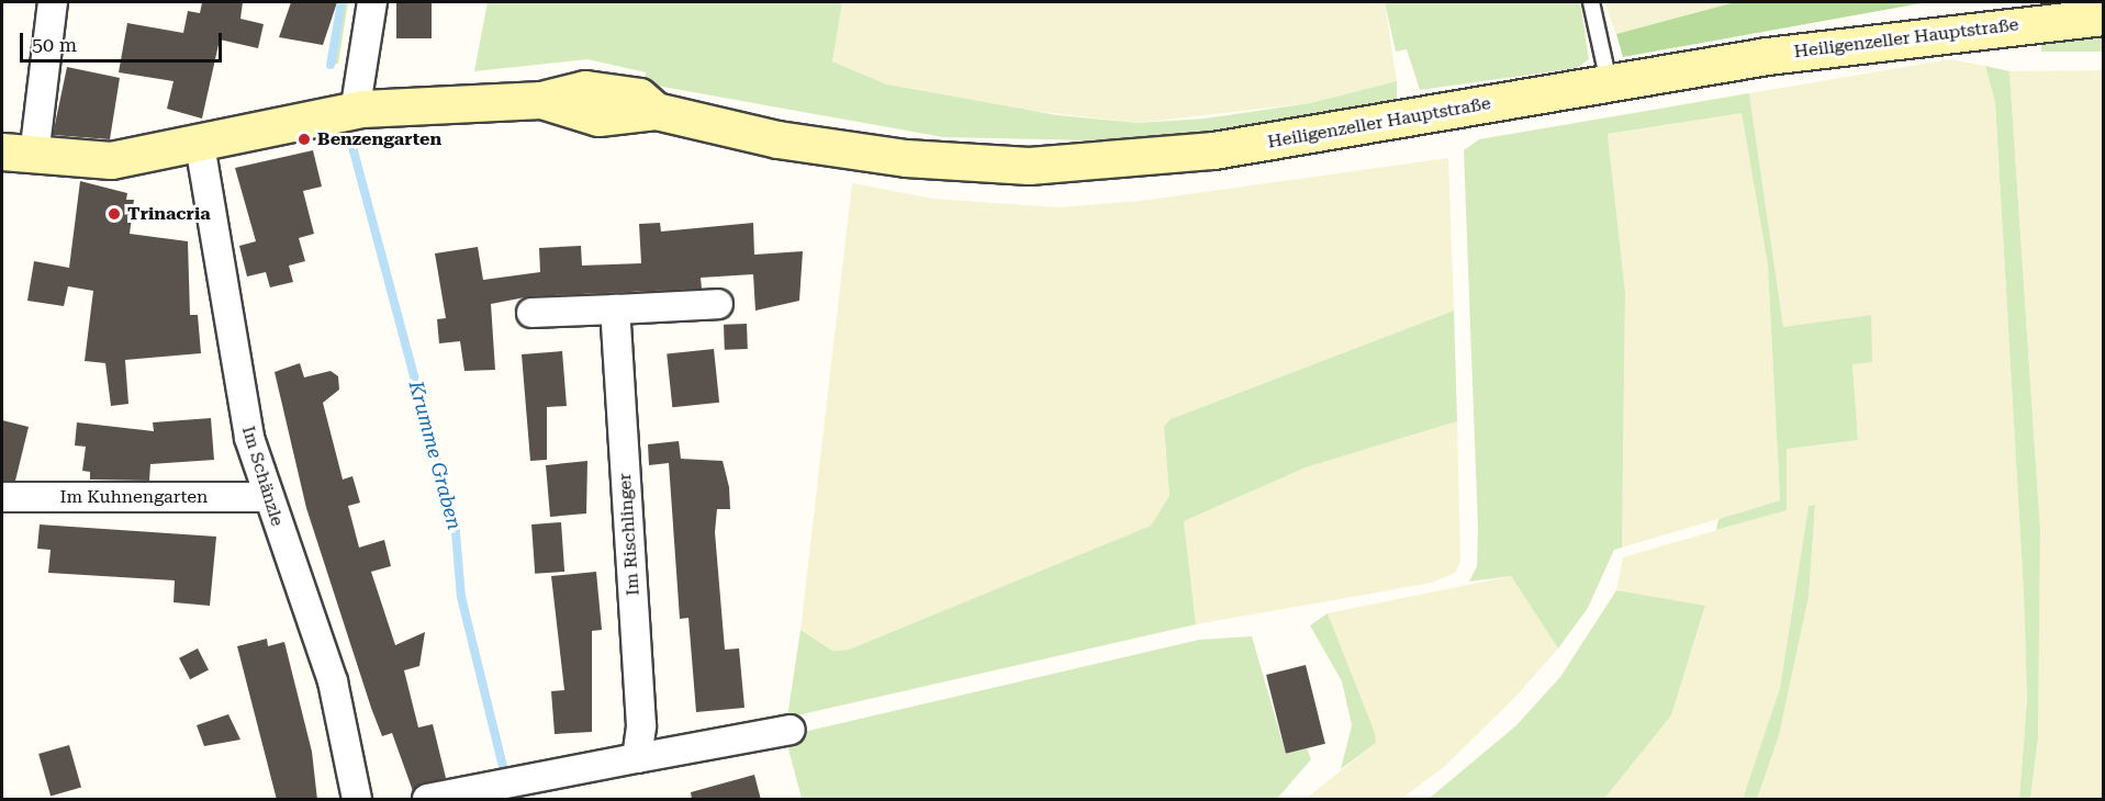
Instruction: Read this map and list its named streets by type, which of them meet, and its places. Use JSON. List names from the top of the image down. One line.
{"streets":{"street":["Heiligenzeller Hauptstraße","Im Schänzle","Im Kuhnengarten","Im Rischlinger"]},"crossings":[["Heiligenzeller Hauptstraße","Im Schänzle"],["Im Schänzle","Im Kuhnengarten"]],"water":["Krumme Graben"],"places":["Benzengarten","Trinacria"],"scale_bar":"50 m"}
